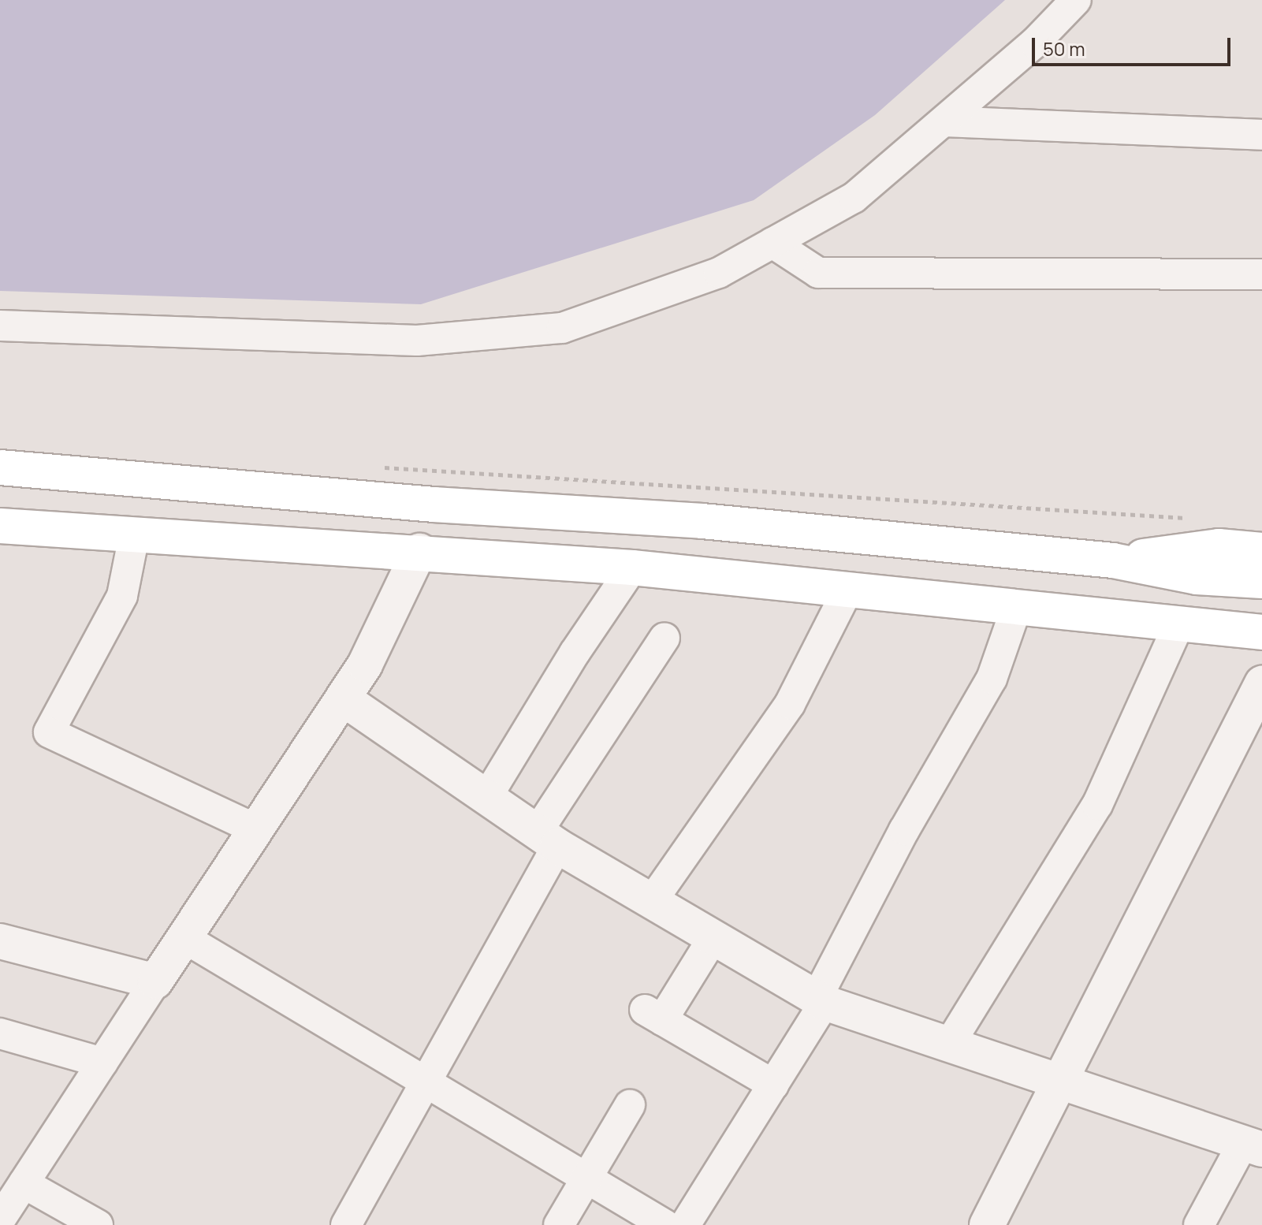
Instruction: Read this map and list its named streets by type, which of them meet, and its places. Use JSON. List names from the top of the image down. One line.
{"scale_bar":"50 m"}
